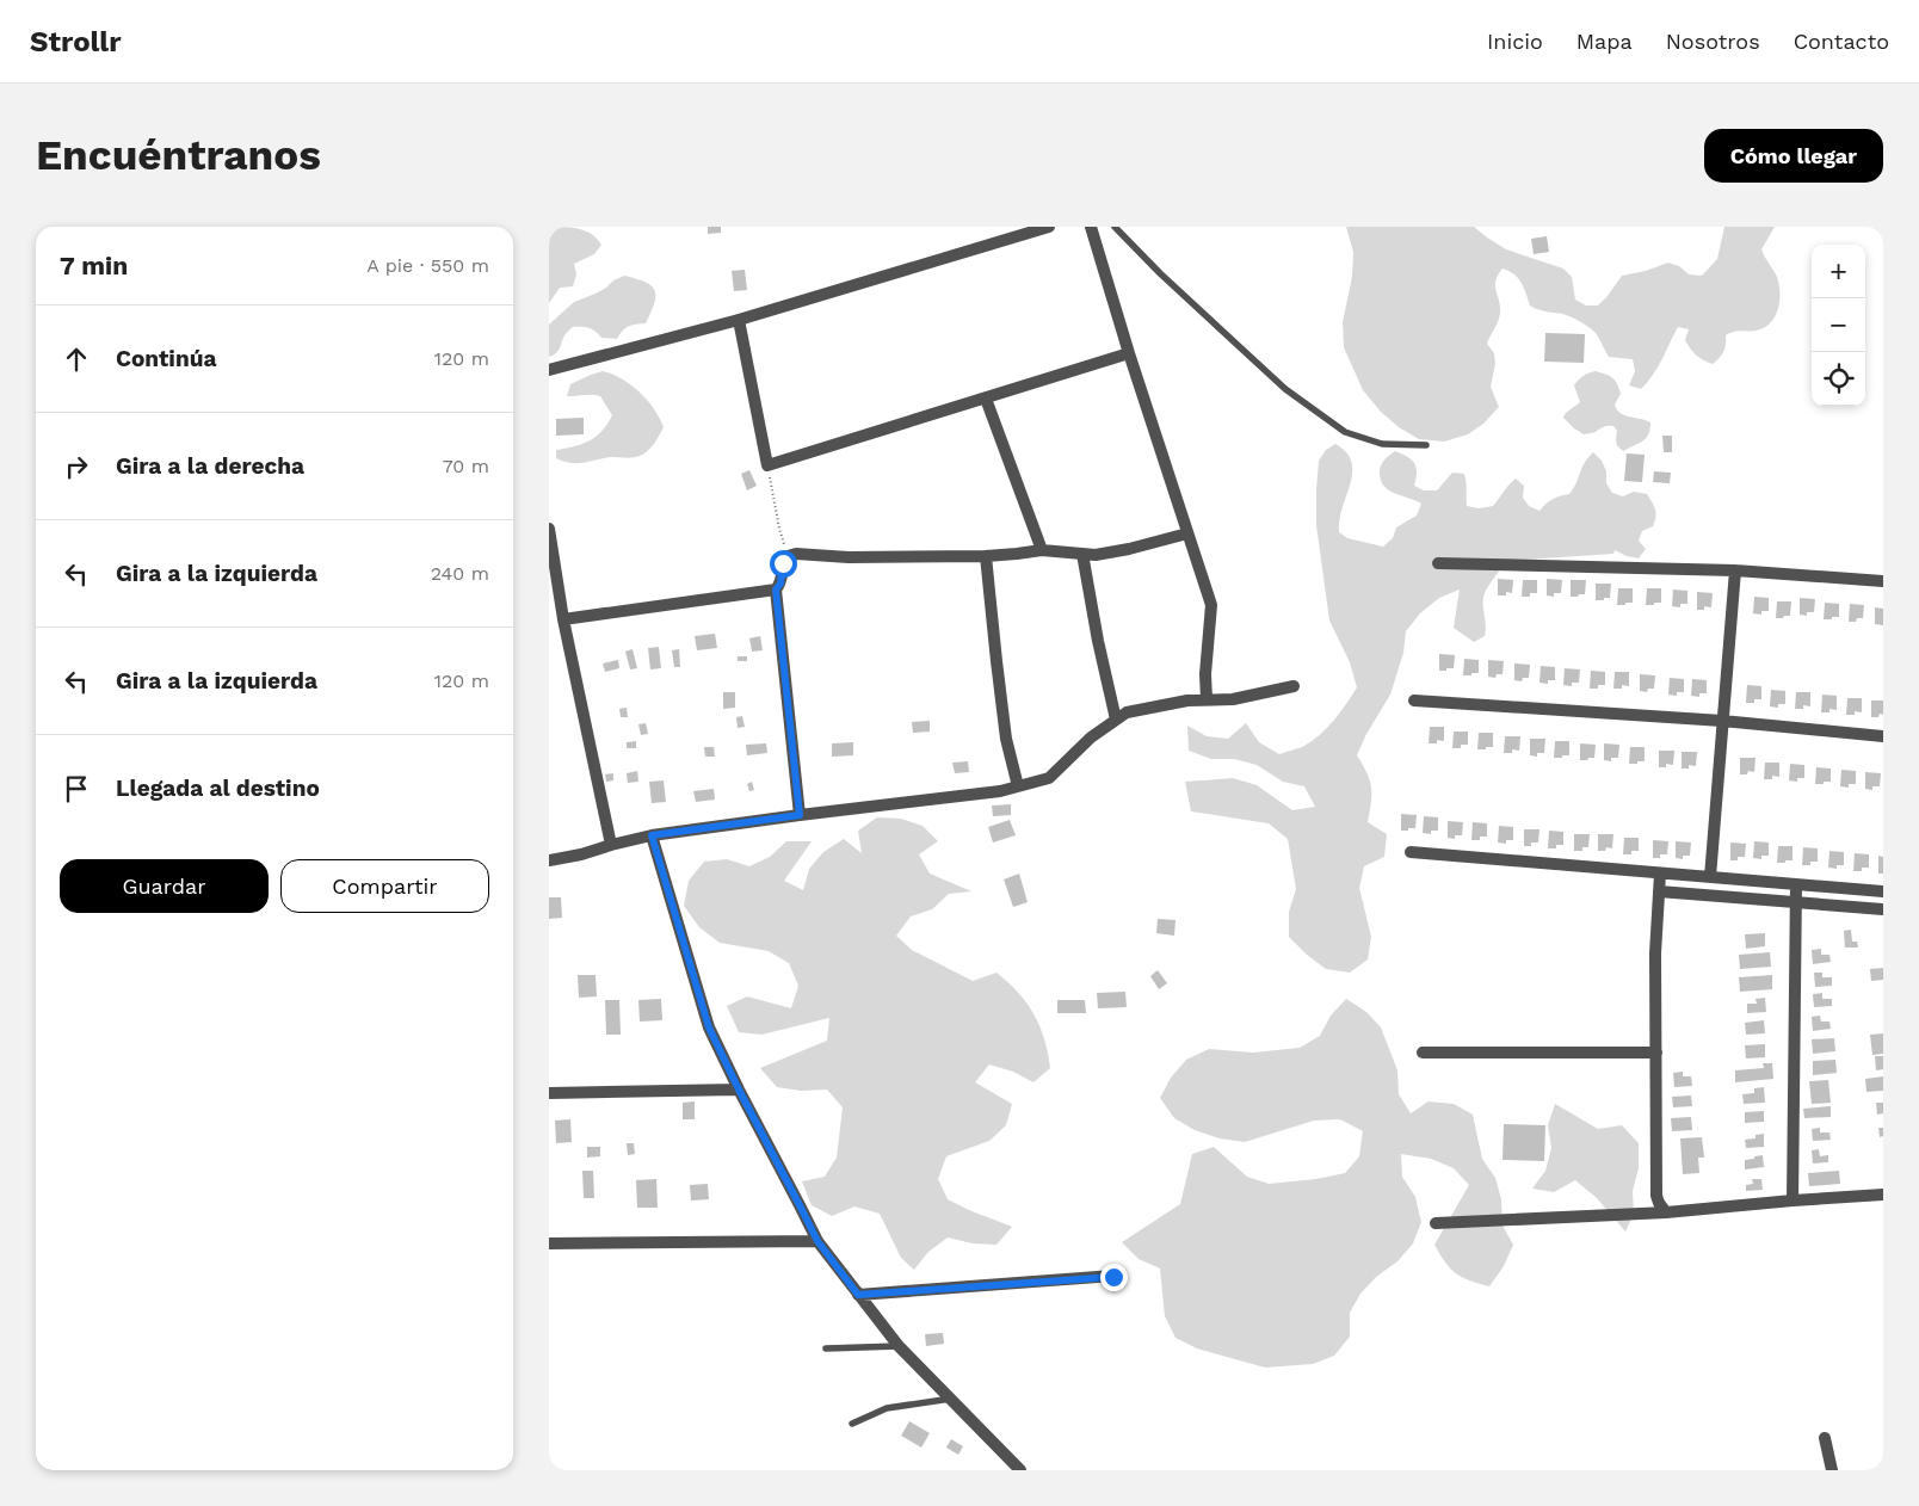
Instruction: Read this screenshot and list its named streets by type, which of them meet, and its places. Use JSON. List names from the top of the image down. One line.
{"page":{"header":"Strollr","nav":["Inicio","Mapa","Nosotros","Contacto"],"buttons":["Cómo llegar",["Guardar","Compartir"]],"title":"Encuéntranos","heading":["7 min","A pie · 550 m"],"map_buttons":["+","−"],"list":[["Continúa","120 m"],["Gira a la derecha","70 m"],["Gira a la izquierda","240 m"],["Gira a la izquierda","120 m"],"Llegada al destino"]}}
